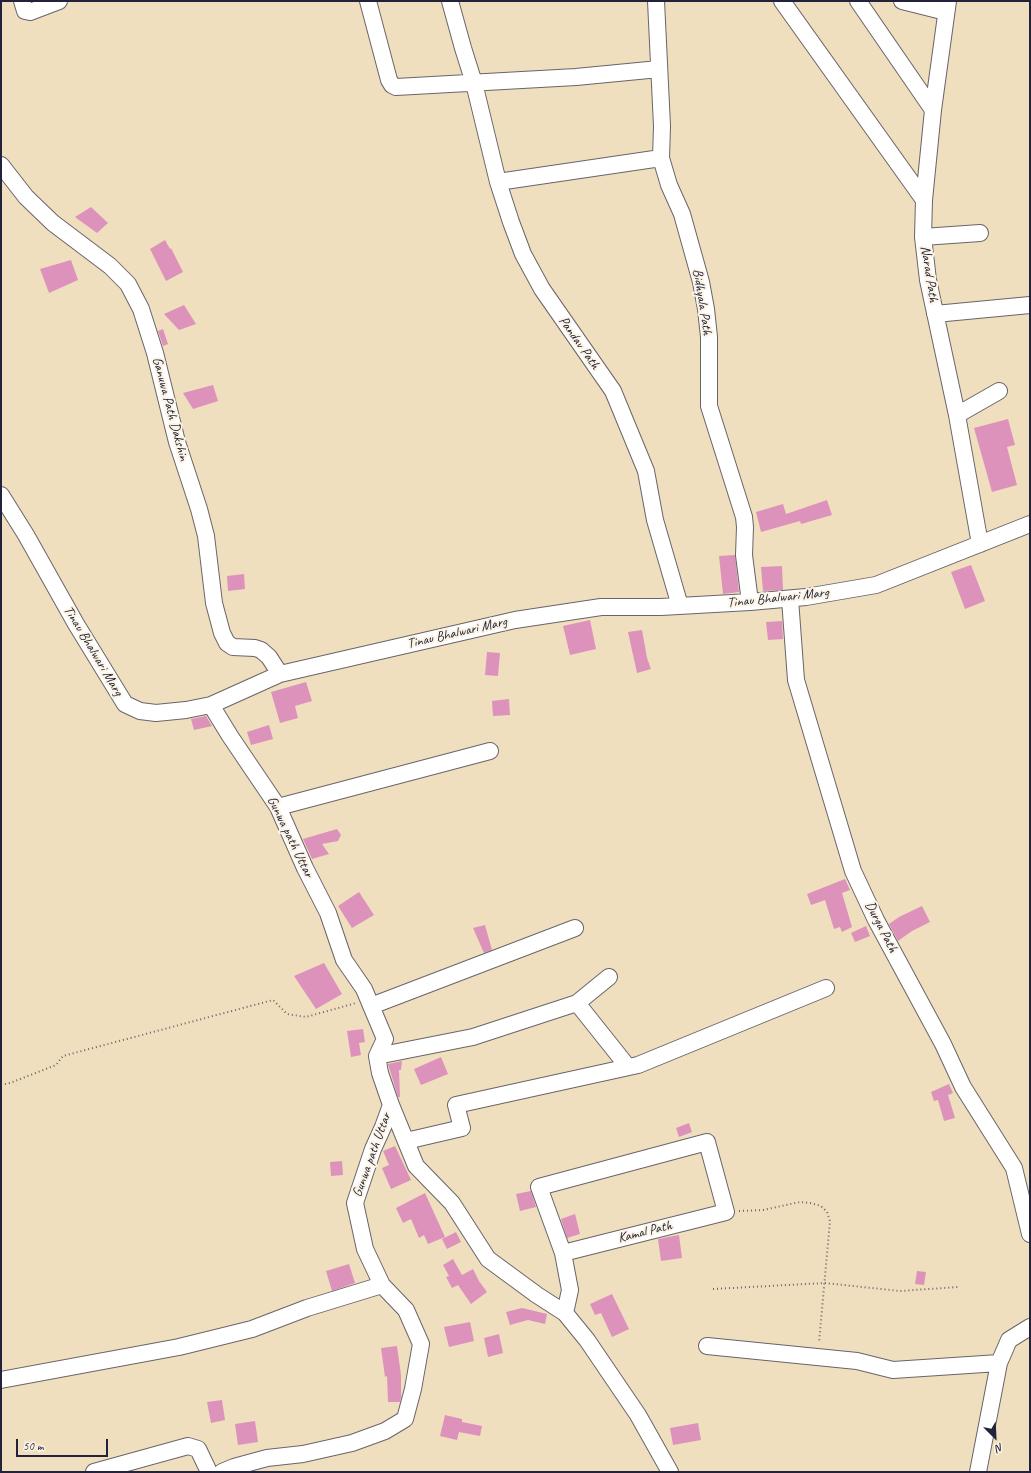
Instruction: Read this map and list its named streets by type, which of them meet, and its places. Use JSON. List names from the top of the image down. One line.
{"streets":{"street":["Narad Path","Bidhyala Path","Pandav Path","Ganuwa Path Dakshin","Tinau Bhalwari Marg","Gunwa path Uttar","Durga Path","Kamal Path"]},"crossings":[["Narad Path","Tinau Bhalwari Marg"],["Bidhyala Path","Tinau Bhalwari Marg"],["Pandav Path","Tinau Bhalwari Marg"],["Ganuwa Path Dakshin","Tinau Bhalwari Marg"],["Tinau Bhalwari Marg","Gunwa path Uttar"],["Tinau Bhalwari Marg","Durga Path"]],"scale_bar":"50 m","north":"bottom right"}
